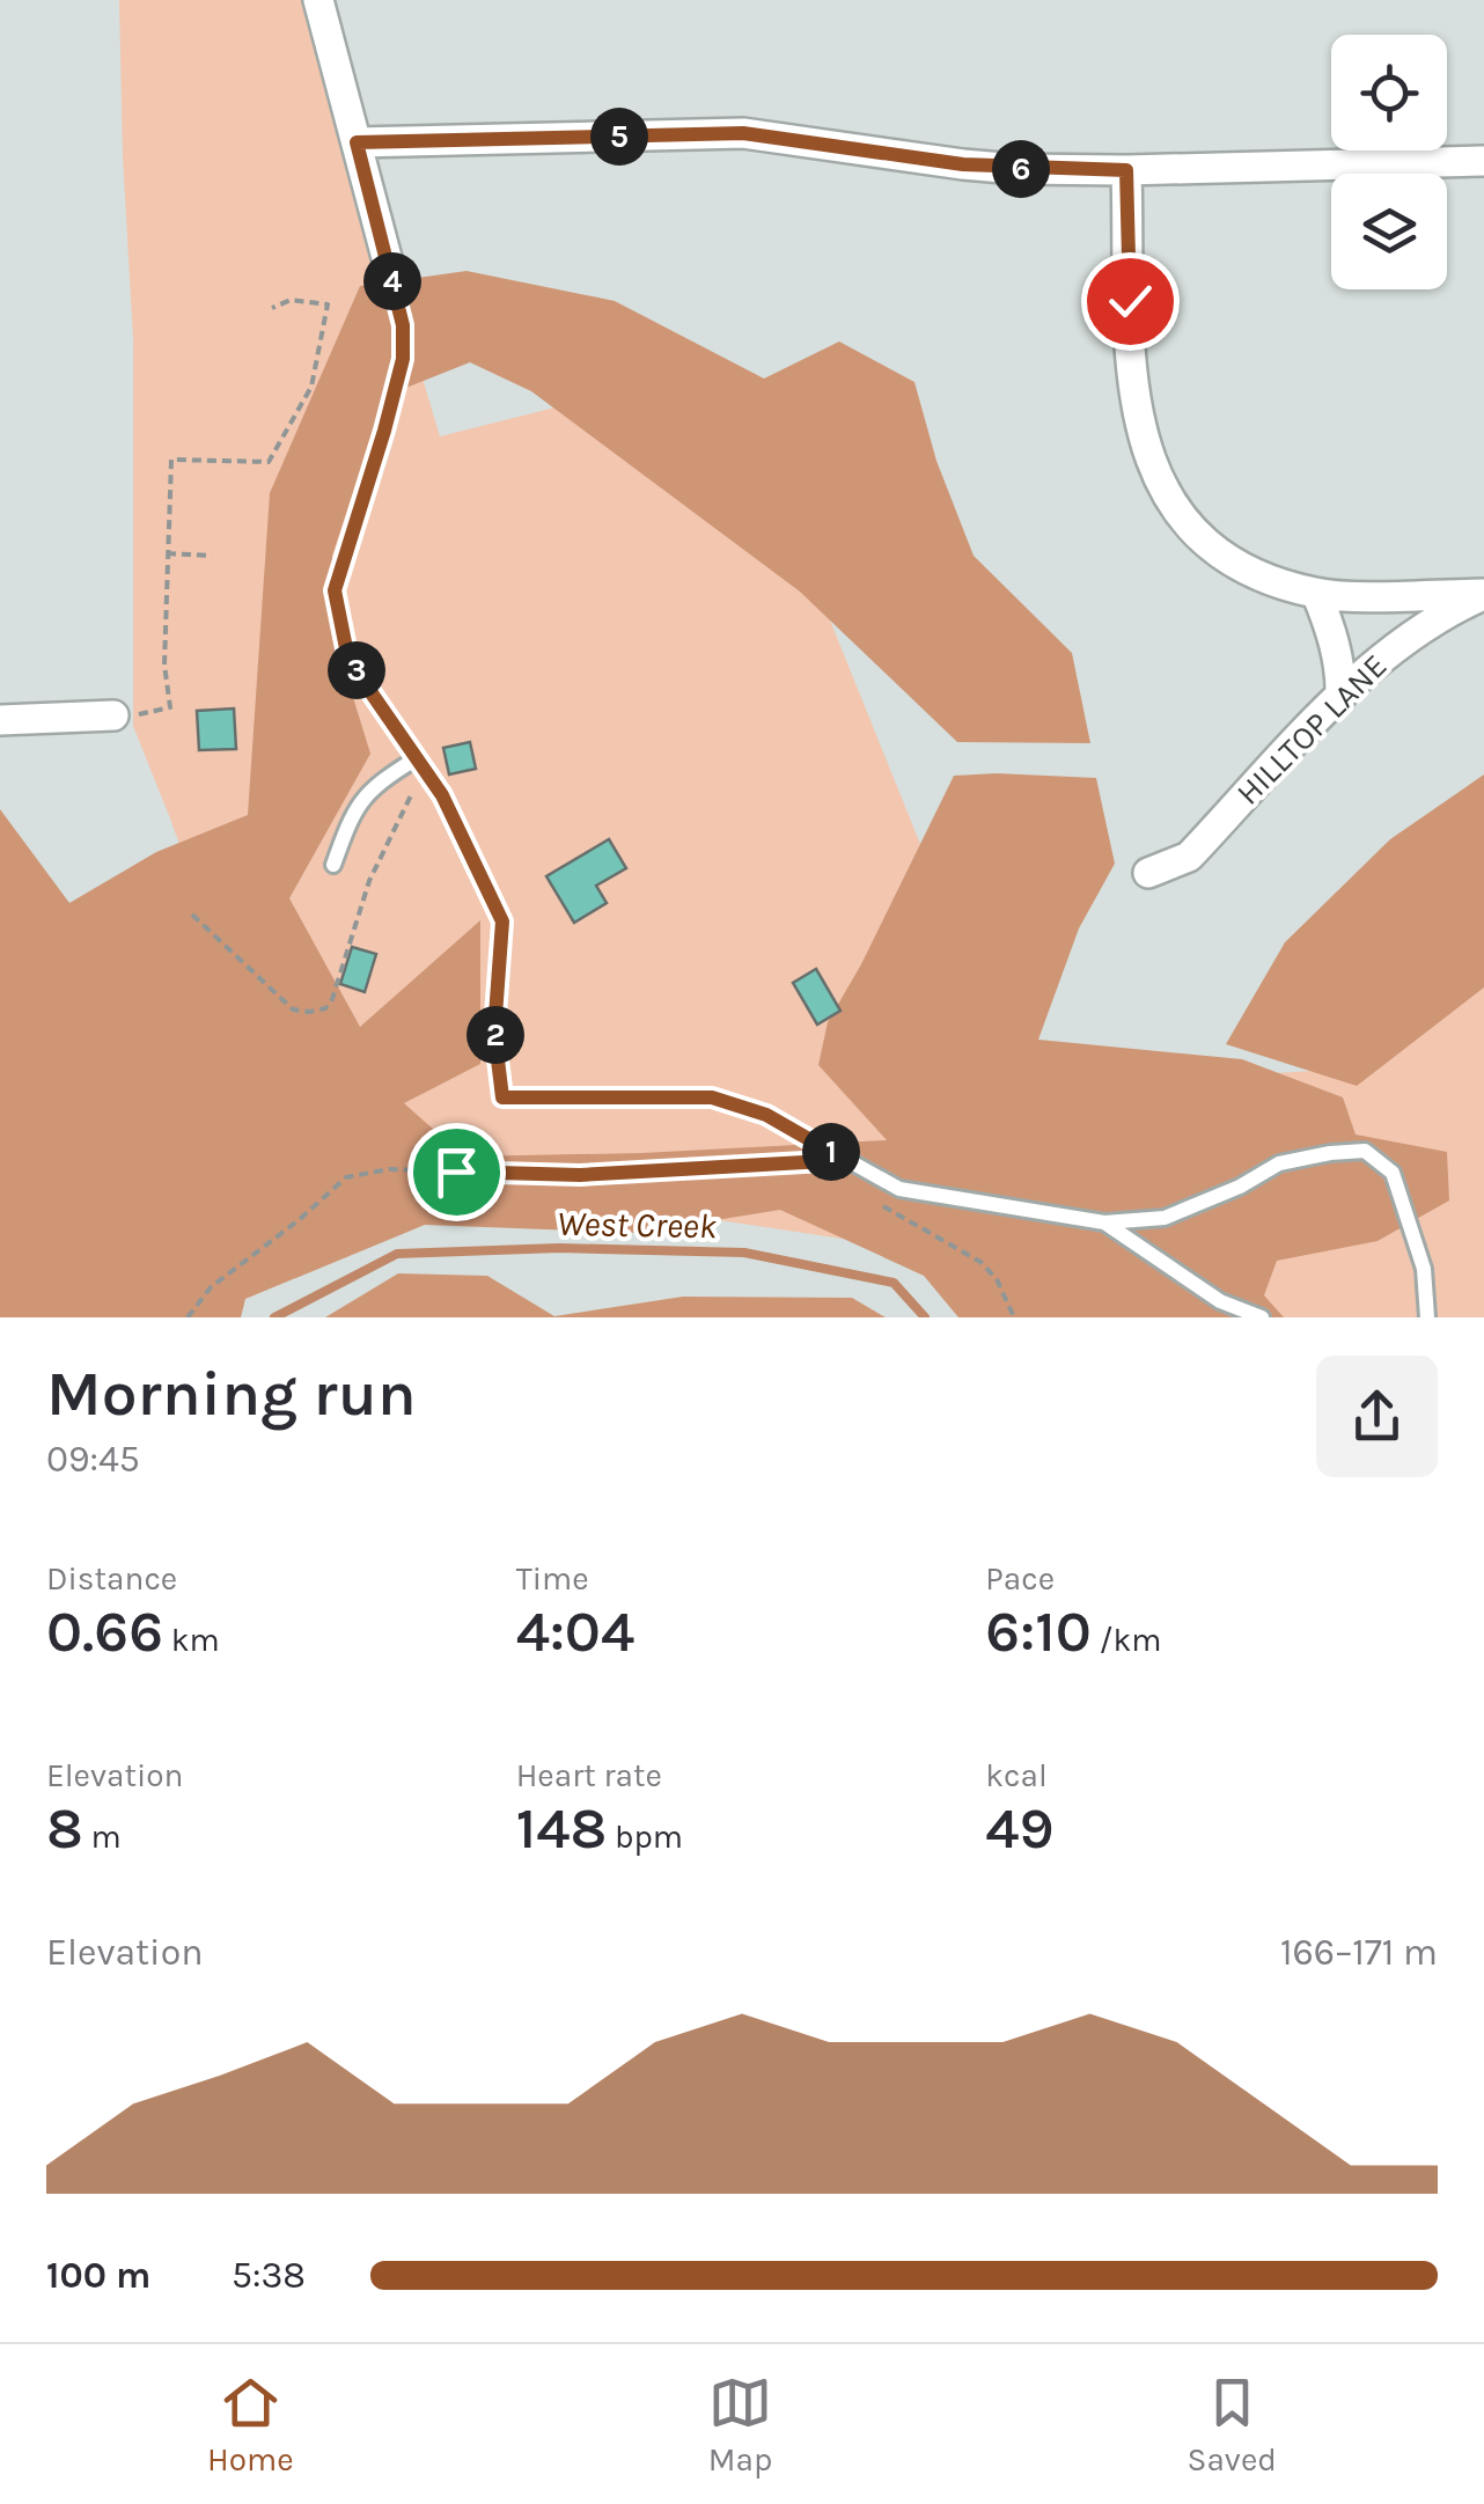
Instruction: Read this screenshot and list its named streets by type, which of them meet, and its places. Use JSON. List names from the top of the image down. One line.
{"streets":{"street":["HILLTOP LANE"]},"water":["West Creek"],"page":{"pins":["5","6","4","3","2","1"],"heading":["Morning run","09:45"],"stats":[["Distance","0.66 km"],["Time","4:04"],["Pace","6:10 /km"],["Elevation","8 m"],["Heart rate","148 bpm"],["kcal","49"]],"chart":["Elevation","166–171 m"],"list":[{"name":"100 m","note":"5:38"}],"tabs":["Home","Map","Saved"]}}
